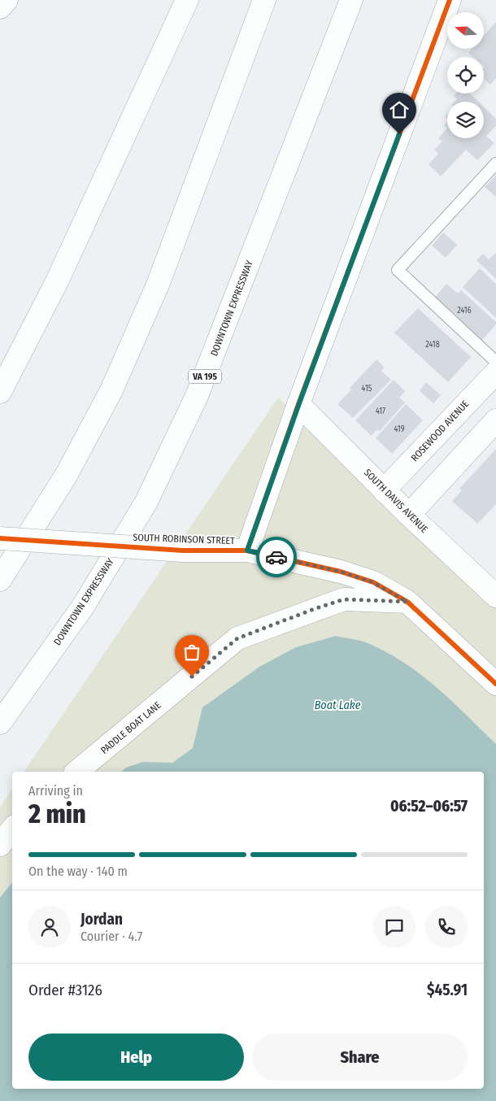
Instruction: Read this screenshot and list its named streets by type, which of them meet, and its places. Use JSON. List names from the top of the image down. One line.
{"streets":{"main road":["DOWNTOWN EXPRESSWAY","VA 195","ROSEWOOD AVENUE","SOUTH DAVIS AVENUE","SOUTH ROBINSON STREET","PADDLE BOAT LANE"]},"crossings":[["ROSEWOOD AVENUE","SOUTH DAVIS AVENUE"],["SOUTH ROBINSON STREET","PADDLE BOAT LANE"]],"water":["Boat Lake"],"house_numbers":["2416","2418","415","417","419"],"north":"left","page":{"heading":["2 min","Arriving in","06:52–06:57"],"panel":["Jordan","Courier · 4.7","Order #3126","$45.91"],"bar":"On the way · 140 m","buttons":["Help","Share"]}}
